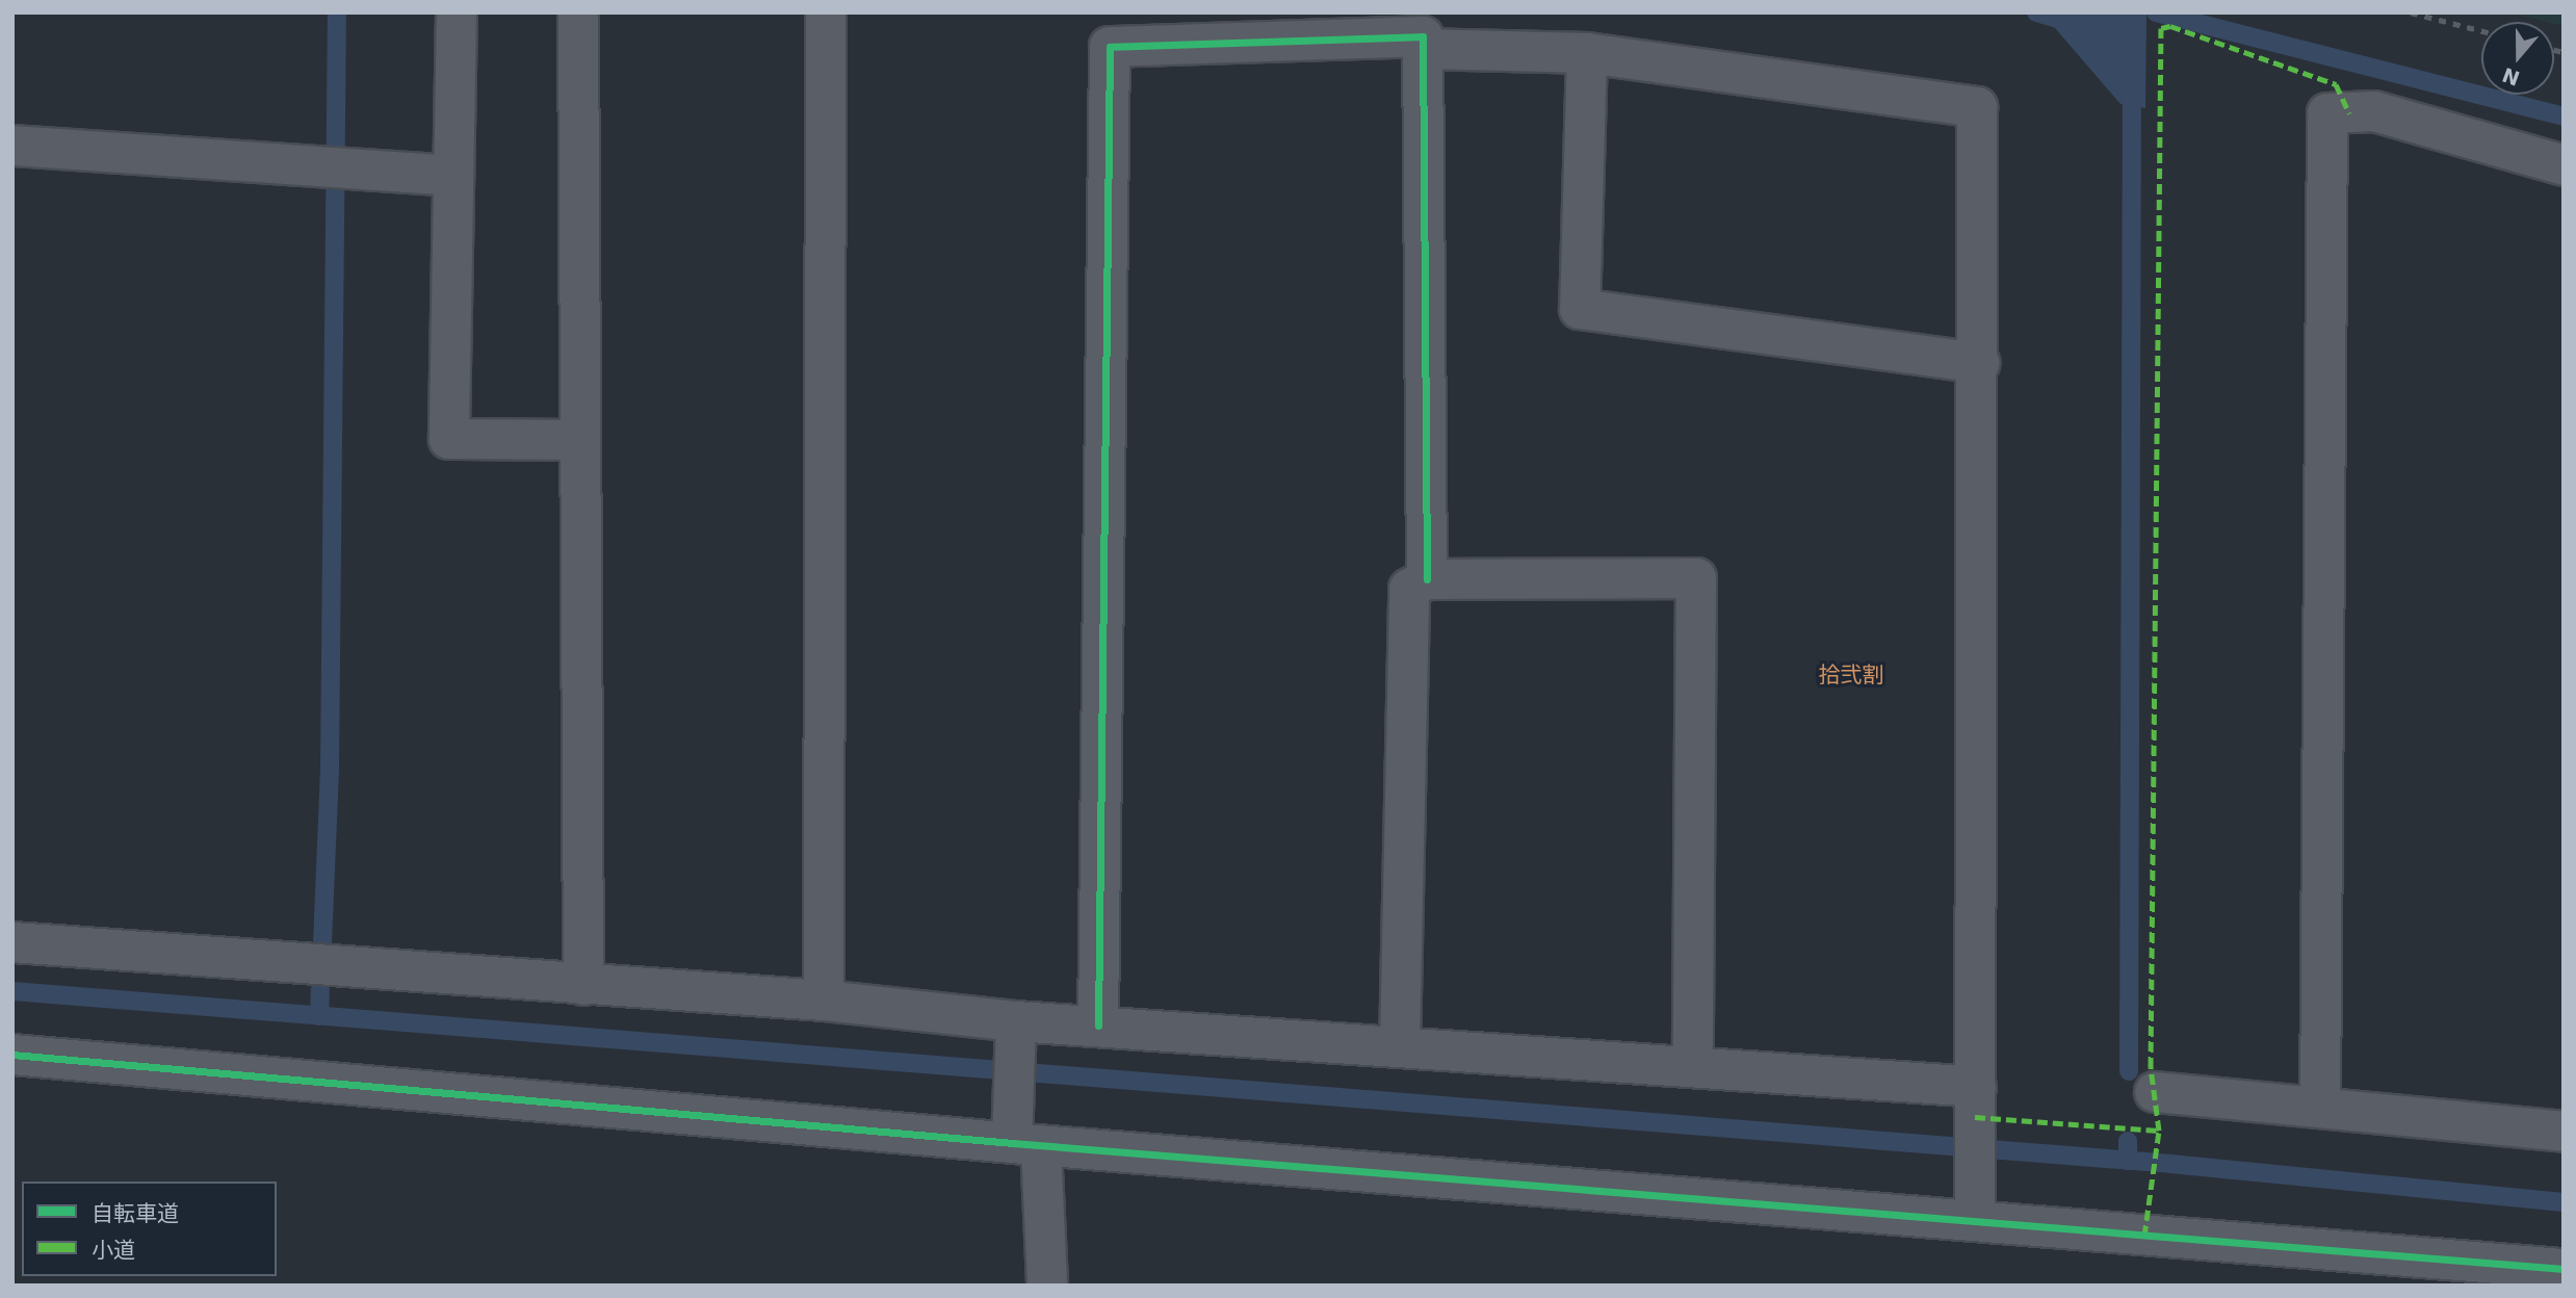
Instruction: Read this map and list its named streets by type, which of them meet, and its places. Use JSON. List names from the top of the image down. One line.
{"districts":["拾弐割"],"legend":["自転車道","小道"],"north":"bottom"}
